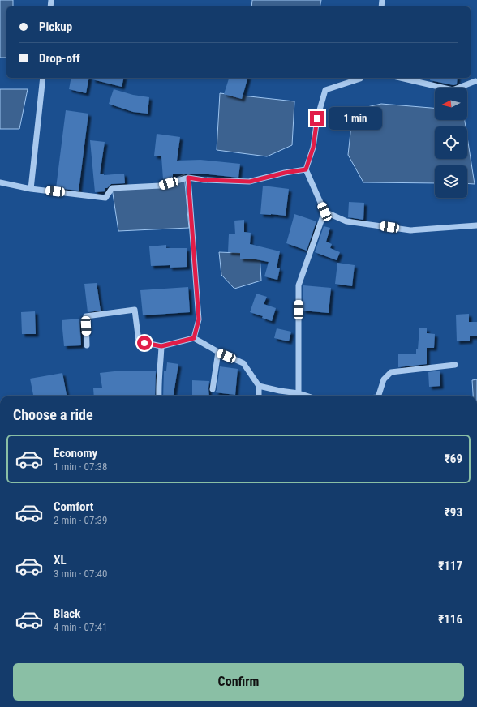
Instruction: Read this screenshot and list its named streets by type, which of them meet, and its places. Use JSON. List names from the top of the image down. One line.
{"north":"left","page":{"banner":["Pickup","Drop-off"],"bubble":"1 min","heading":"Choose a ride","list":[{"name":"Economy","note":"1 min · 07:38","value":"₹69"},{"name":"Comfort","note":"2 min · 07:39","value":"₹93"},{"name":"XL","note":"3 min · 07:40","value":"₹117"},{"name":"Black","note":"4 min · 07:41","value":"₹116"}],"buttons":"Confirm"}}
